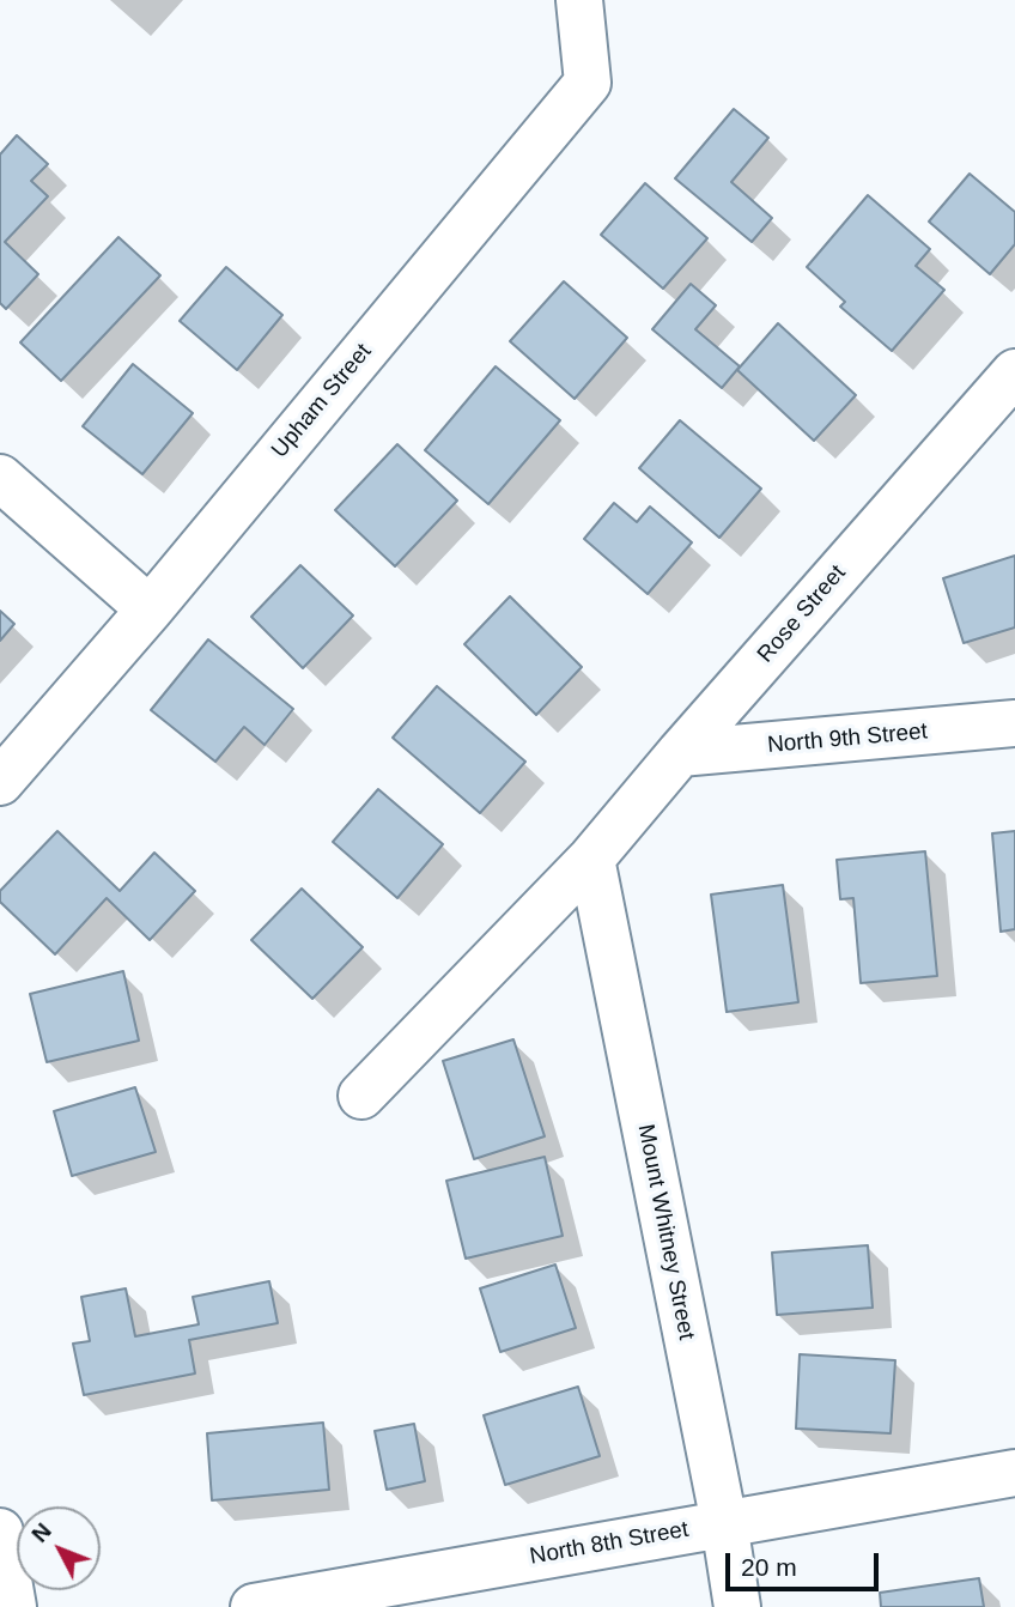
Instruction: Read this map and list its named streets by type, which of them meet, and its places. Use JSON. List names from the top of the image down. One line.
{"streets":{"street":["Upham Street","Rose Street","North 9th Street","Mount Whitney Street","North 8th Street"]},"crossings":[["Rose Street","North 9th Street"],["Rose Street","Mount Whitney Street"],["Mount Whitney Street","North 8th Street"]],"scale_bar":"20 m","north":"top left"}
